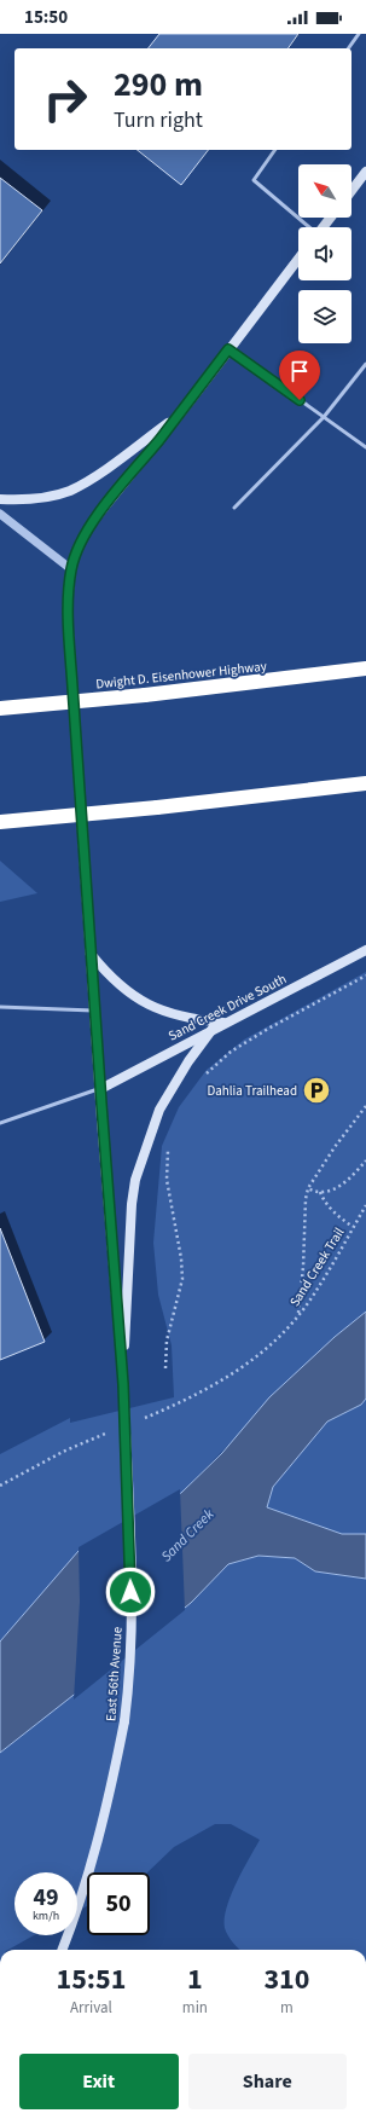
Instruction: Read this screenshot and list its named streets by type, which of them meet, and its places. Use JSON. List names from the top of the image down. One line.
{"streets":{"highway":["Dwight D. Eisenhower Highway"],"main road":["Sand Creek Drive South","East 56th Avenue"],"path":["Sand Creek Trail"]},"crossings":[["Sand Creek Drive South","East 56th Avenue"]],"water":["Sand Creek"],"places":{"parking":["Dahlia Trailhead"]},"north":"top left","page":{"status":"15:50","turn":["290 m","Turn right"],"speed":"49 km/h","limit":"50","eta":["15:51","Arrival","1","min","310","m"],"buttons":["Exit","Share"]}}
